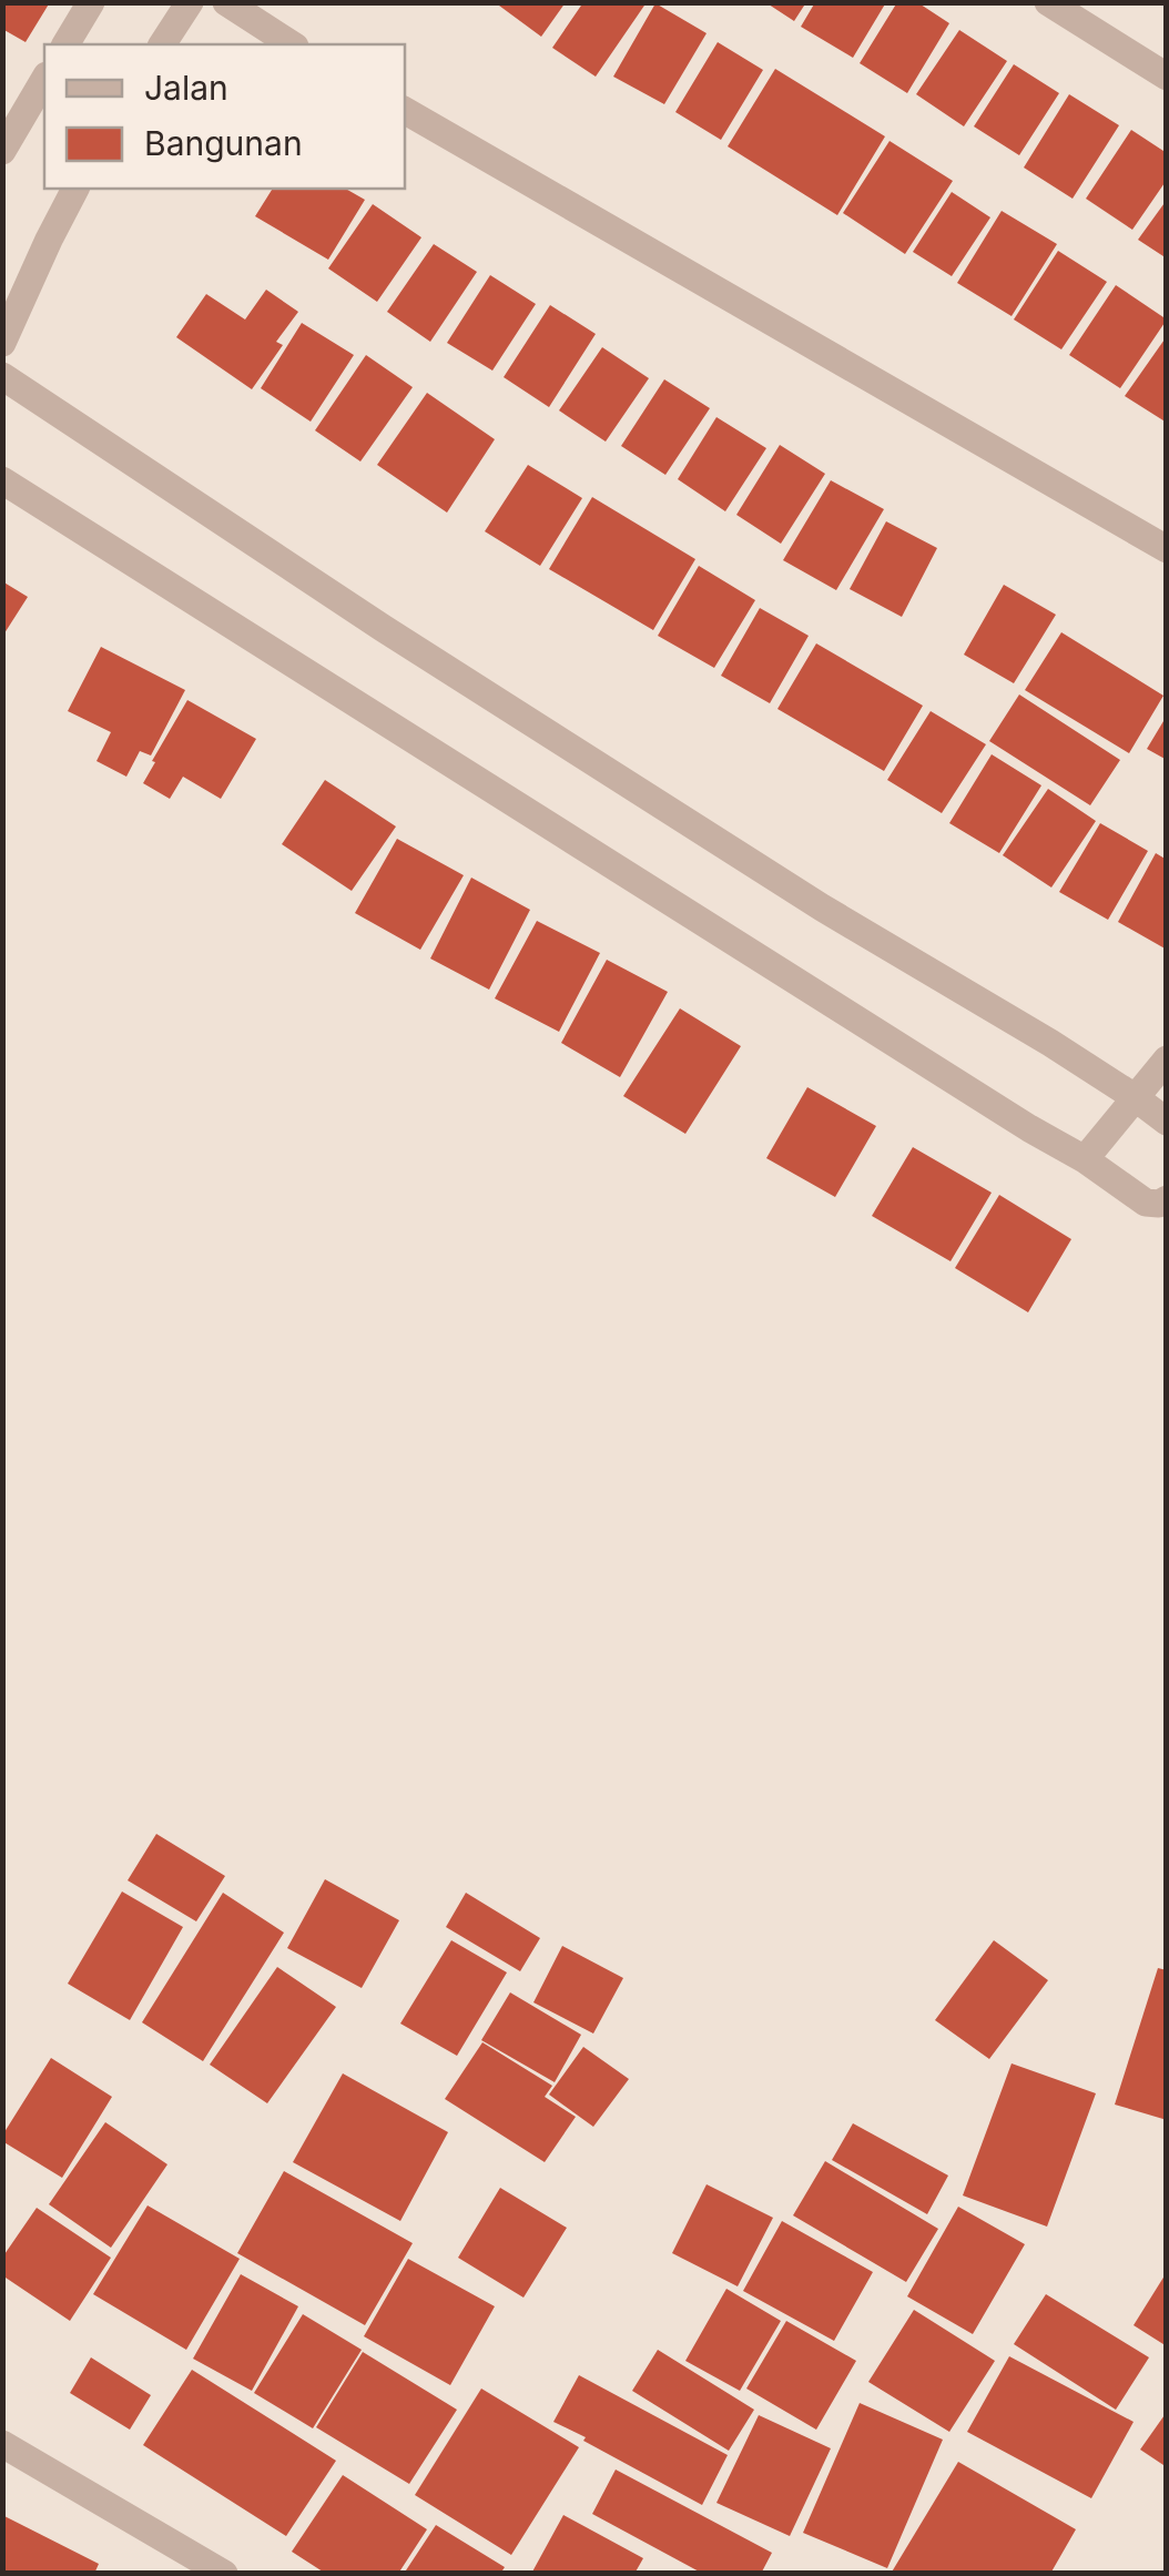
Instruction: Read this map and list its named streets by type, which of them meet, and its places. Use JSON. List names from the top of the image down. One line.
{"legend":["Jalan","Bangunan"]}
